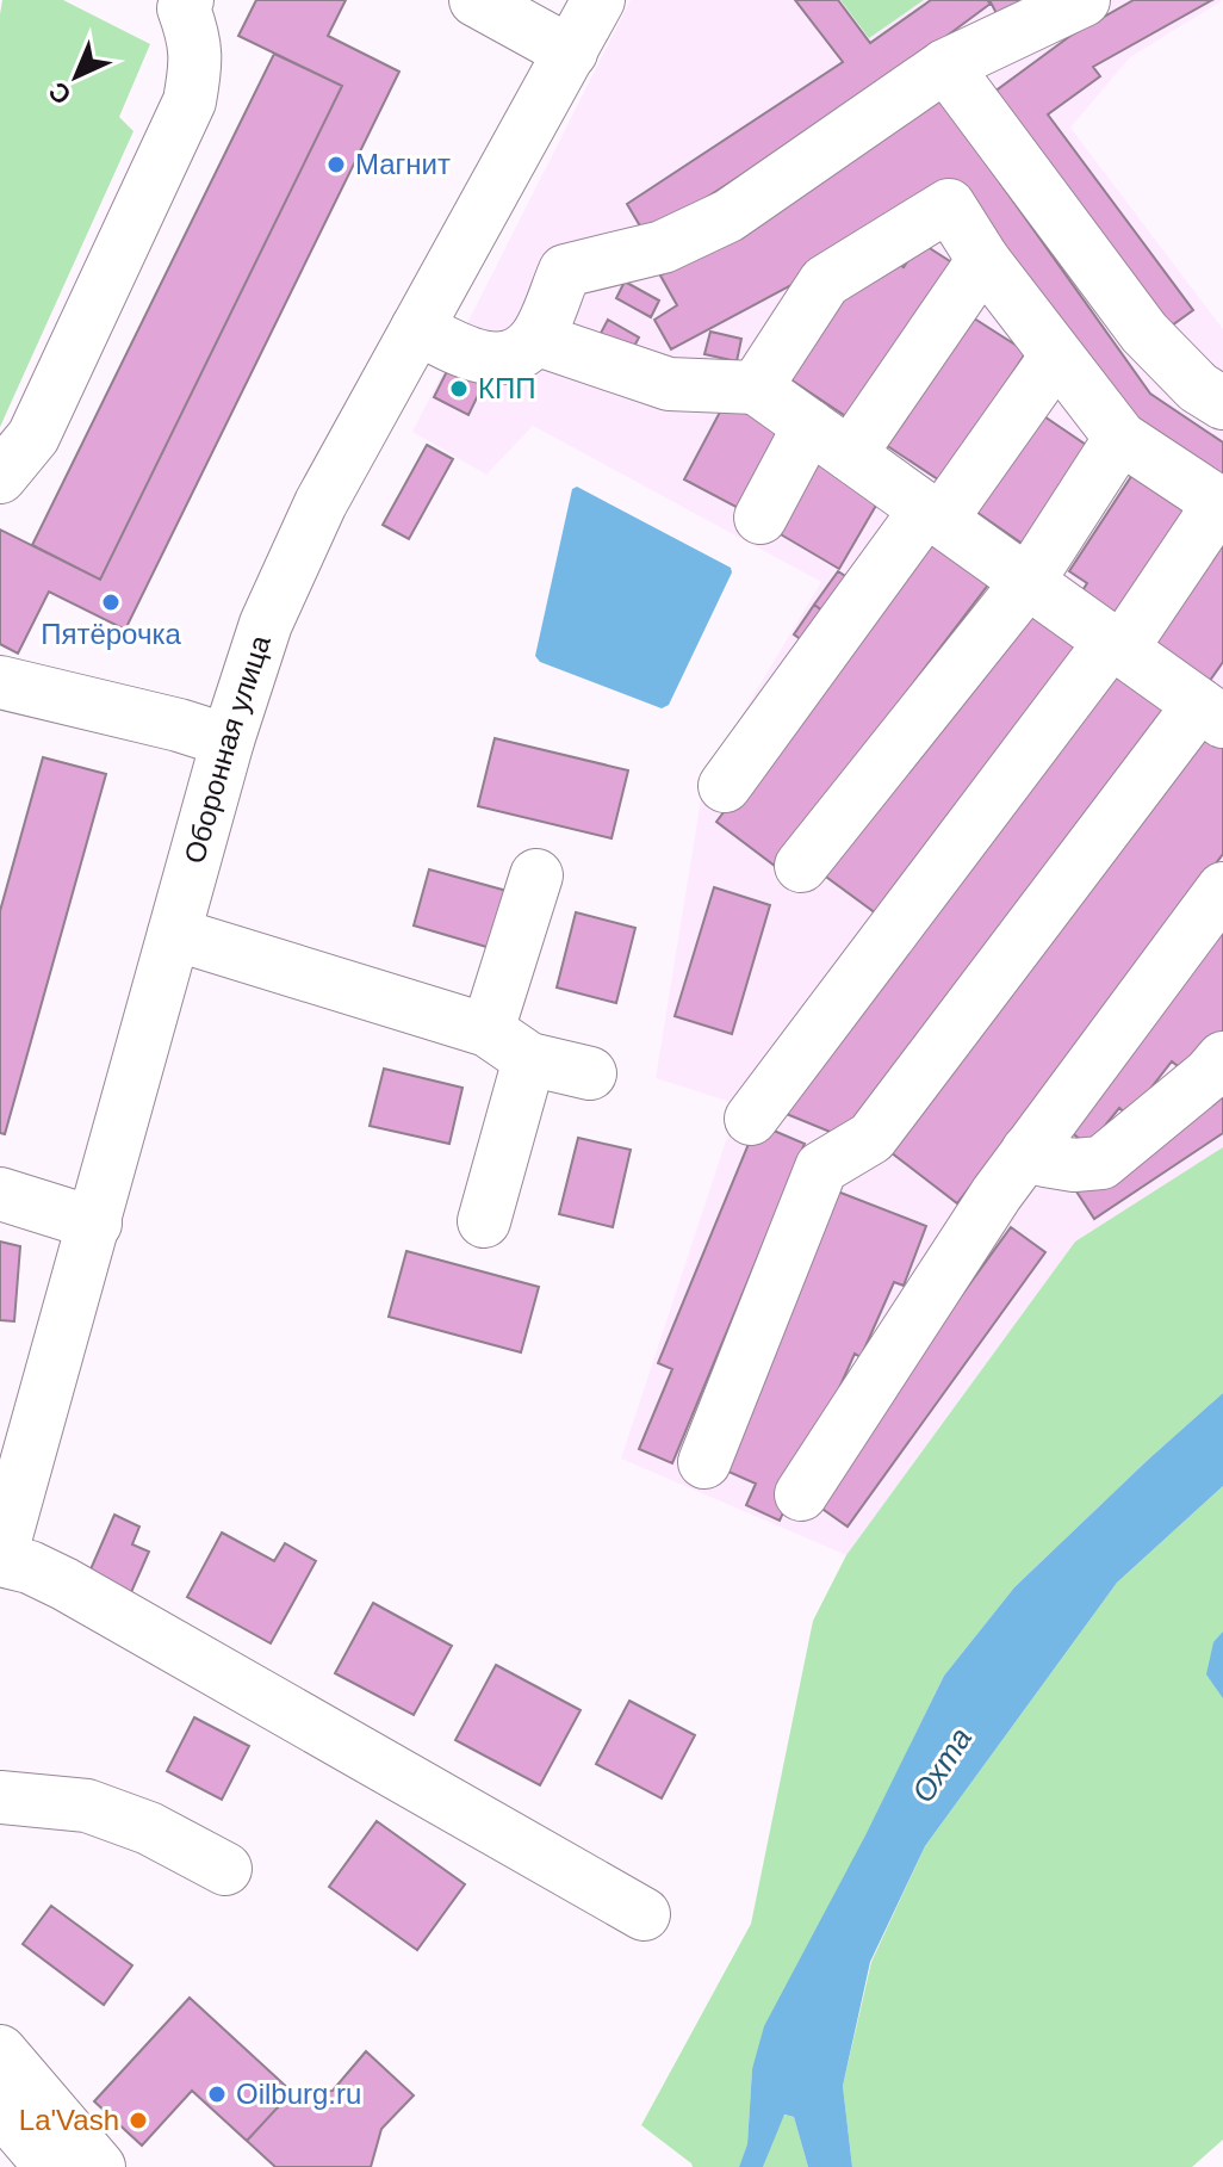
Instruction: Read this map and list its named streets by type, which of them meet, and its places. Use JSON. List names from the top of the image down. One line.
{"streets":{"street":["Оборонная улица"]},"water":["Охта"],"places":["Магнит","КПП","Пятёрочка","Oilburg.ru","La'Vash"],"north":"bottom left"}
